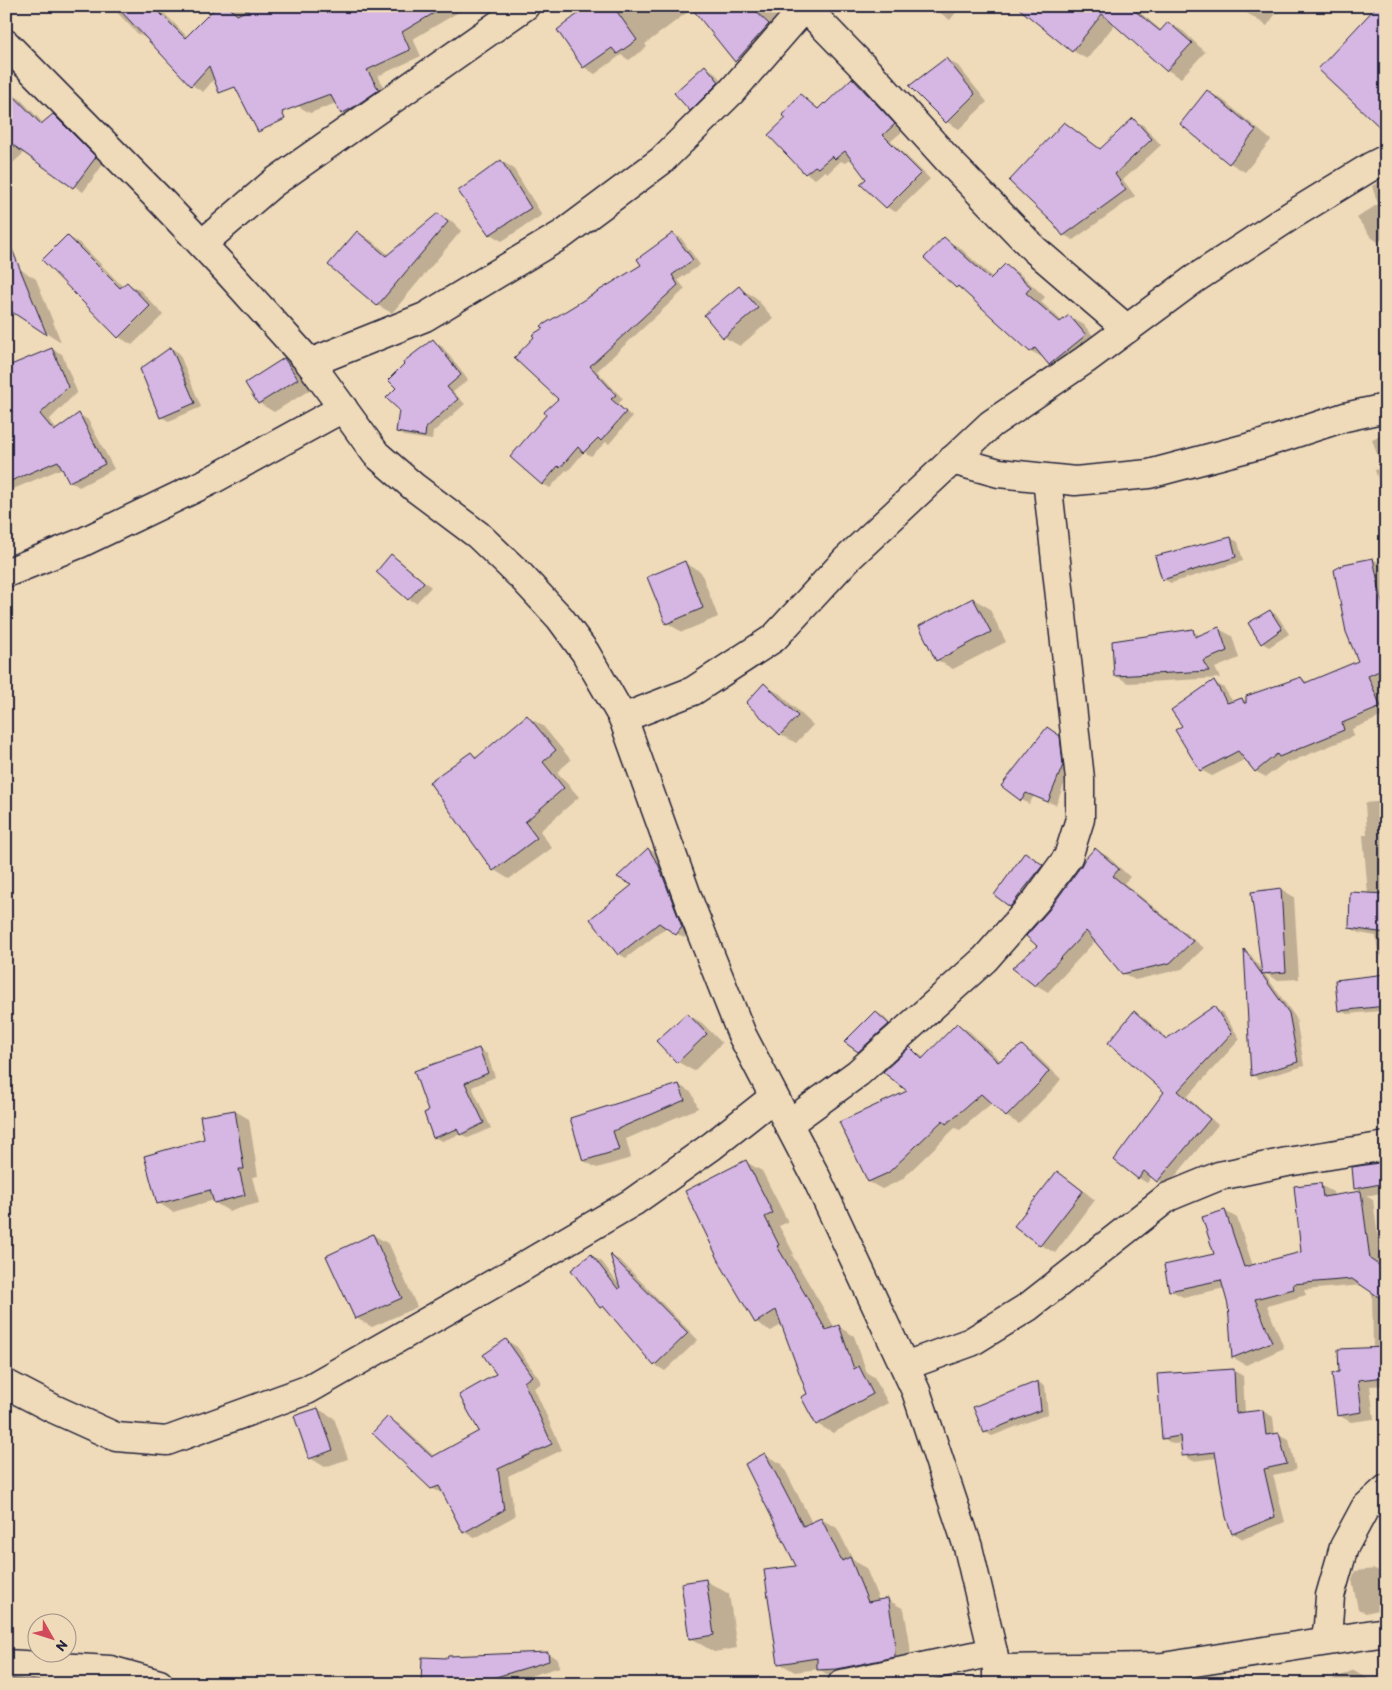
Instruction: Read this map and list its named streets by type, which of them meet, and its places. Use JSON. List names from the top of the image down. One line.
{"north":"bottom right"}
